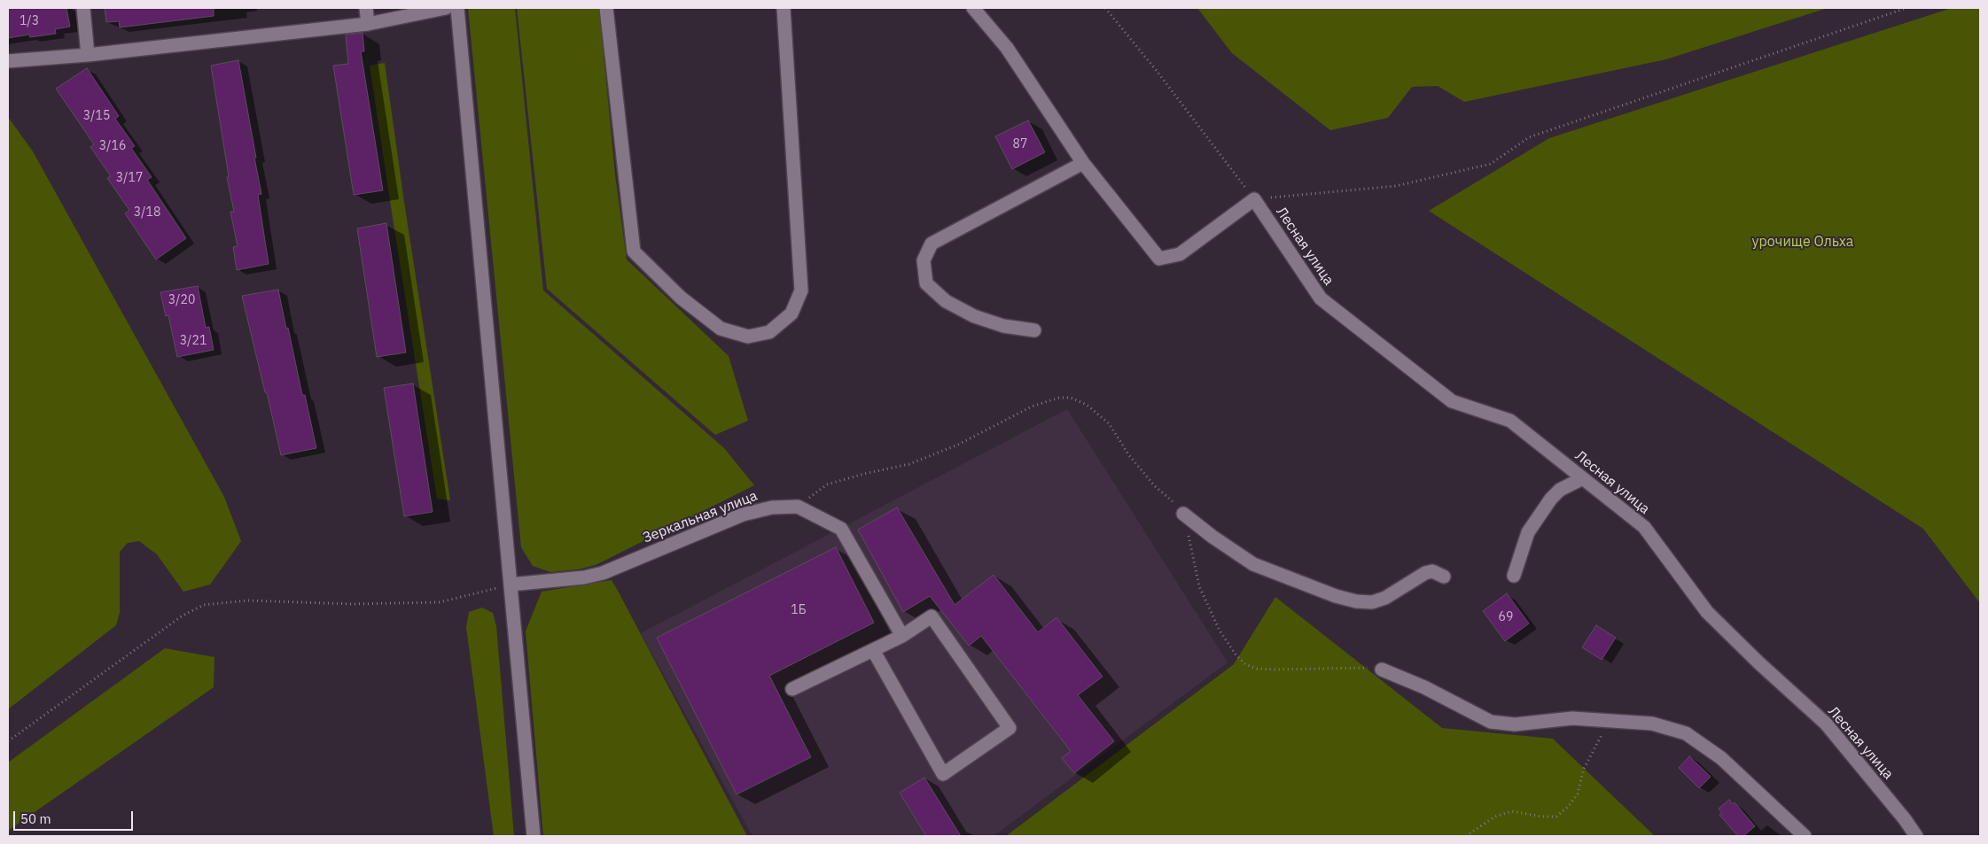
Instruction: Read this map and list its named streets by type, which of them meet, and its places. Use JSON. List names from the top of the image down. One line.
{"streets":{"street":["Лесная улица","Зеркальная улица"]},"parks":["урочище Ольха"],"house_numbers":["1/3","3/15","87","3/16","3/17","3/18","3/20","3/21","1Б","69"],"scale_bar":"50 m"}
